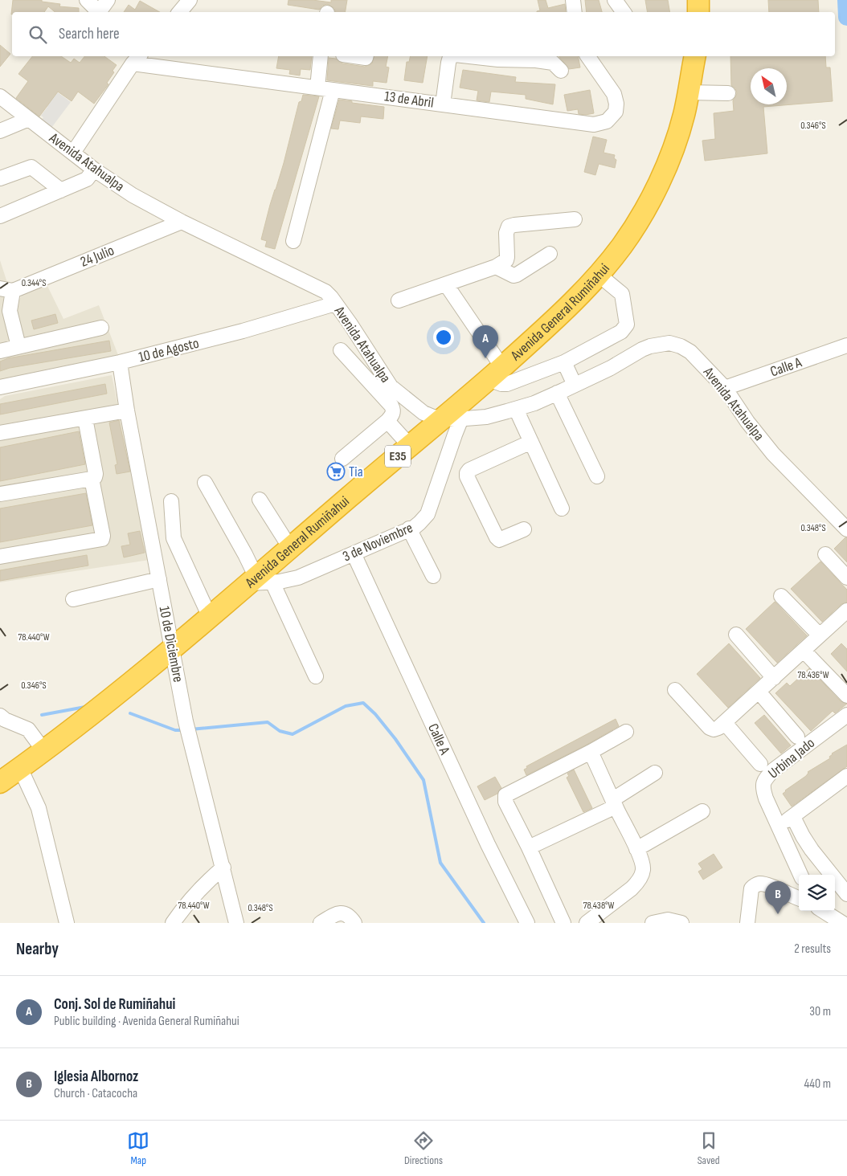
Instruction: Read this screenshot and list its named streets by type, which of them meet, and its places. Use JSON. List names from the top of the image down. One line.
{"streets":{"highway":["Avenida General Rumiñahui","E35"],"street":["13 de Abril","Avenida Atahualpa","24 Julio","10 de Agosto","Calle A","3 de Noviembre","10 de Diciembre","Urbina Jado"]},"crossings":[["13 de Abril","Avenida Atahualpa"],["Avenida Atahualpa","24 Julio"],["Avenida Atahualpa","Avenida General Rumiñahui"],["Avenida Atahualpa","10 de Agosto"],["Avenida Atahualpa","Calle A"],["Avenida Atahualpa","3 de Noviembre"],["Avenida General Rumiñahui","3 de Noviembre"],["Avenida General Rumiñahui","10 de Diciembre"],["10 de Agosto","10 de Diciembre"],["Calle A","3 de Noviembre"]],"places":{"supermarket":["Tia"]},"north":"top left","page":{"search":"Search here","pins":["A","B"],"heading":["Nearby","2 results"],"list":[{"mark":"A","name":"Conj. Sol de Rumiñahui","note":"Public building · Avenida General Rumiñahui","value":"30 m"},{"mark":"B","name":"Iglesia Albornoz","note":"Church · Catacocha","value":"440 m"}],"nav":["Map","Directions","Saved"]},"coordinates":["0.346°S","0.344°S","0.348°S","78.440°W","78.436°W","78.438°W"]}
